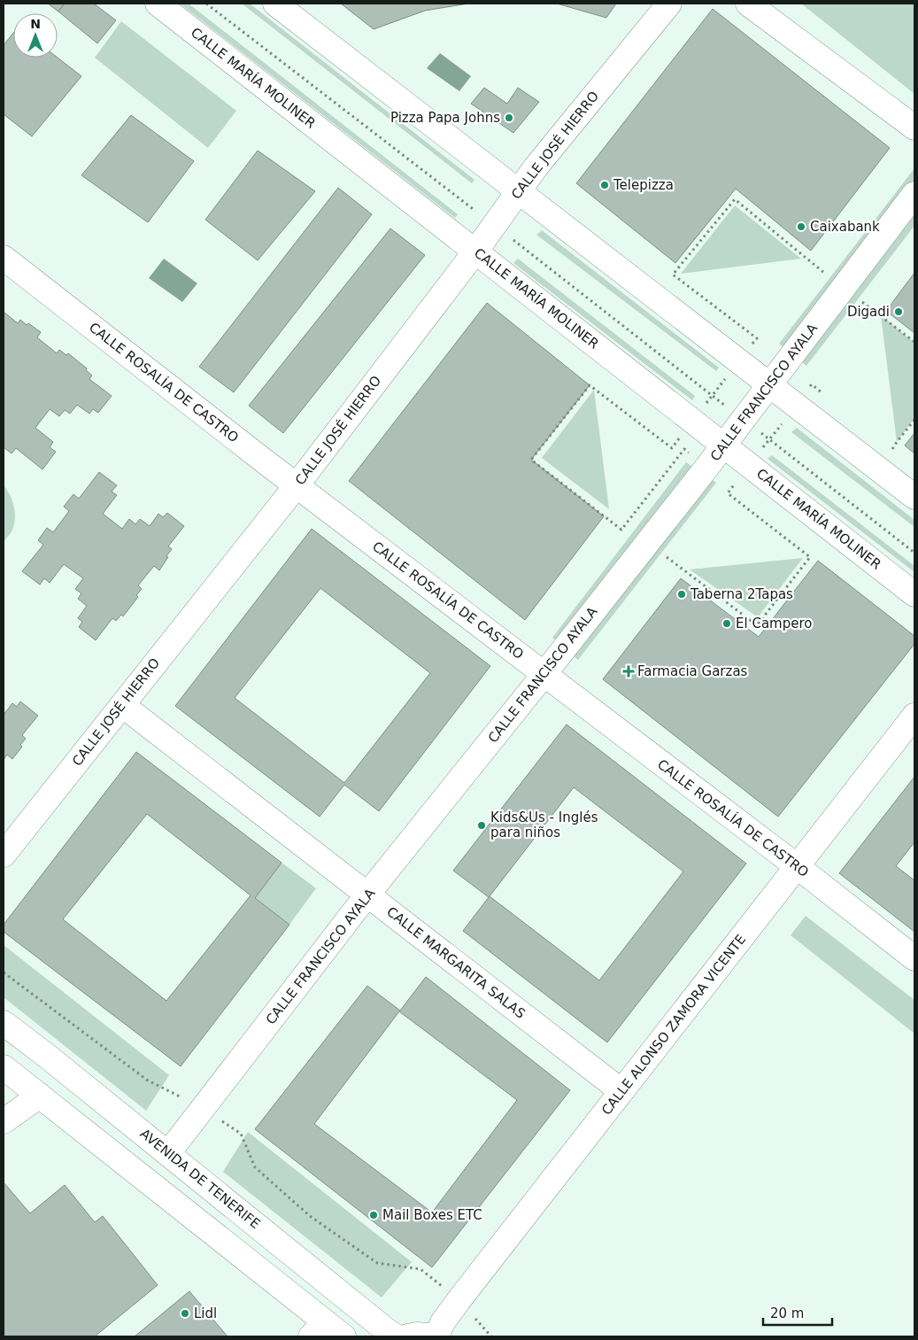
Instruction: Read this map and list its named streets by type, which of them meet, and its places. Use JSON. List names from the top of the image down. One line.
{"streets":{"street":["CALLE MARÍA MOLINER","CALLE JOSÉ HIERRO","CALLE ROSALÍA DE CASTRO","CALLE FRANCISCO AYALA","CALLE MARGARITA SALAS","CALLE ALONSO ZAMORA VICENTE","AVENIDA DE TENERIFE"]},"crossings":[["CALLE MARÍA MOLINER","CALLE JOSÉ HIERRO"],["CALLE MARÍA MOLINER","CALLE FRANCISCO AYALA"],["CALLE JOSÉ HIERRO","CALLE ROSALÍA DE CASTRO"],["CALLE JOSÉ HIERRO","CALLE MARGARITA SALAS"],["CALLE ROSALÍA DE CASTRO","CALLE FRANCISCO AYALA"],["CALLE ROSALÍA DE CASTRO","CALLE ALONSO ZAMORA VICENTE"],["CALLE FRANCISCO AYALA","CALLE MARGARITA SALAS"],["CALLE FRANCISCO AYALA","AVENIDA DE TENERIFE"],["CALLE MARGARITA SALAS","CALLE ALONSO ZAMORA VICENTE"]],"places":{"other":["Pizza Papa Johns","Telepizza","Caixabank","Digadi","Taberna 2Tapas","El Campero","Kids&Us - Inglés para niños","Mail Boxes ETC","Lidl"],"health":["Farmacia Garzas"]},"scale_bar":"20 m","north":"top"}
